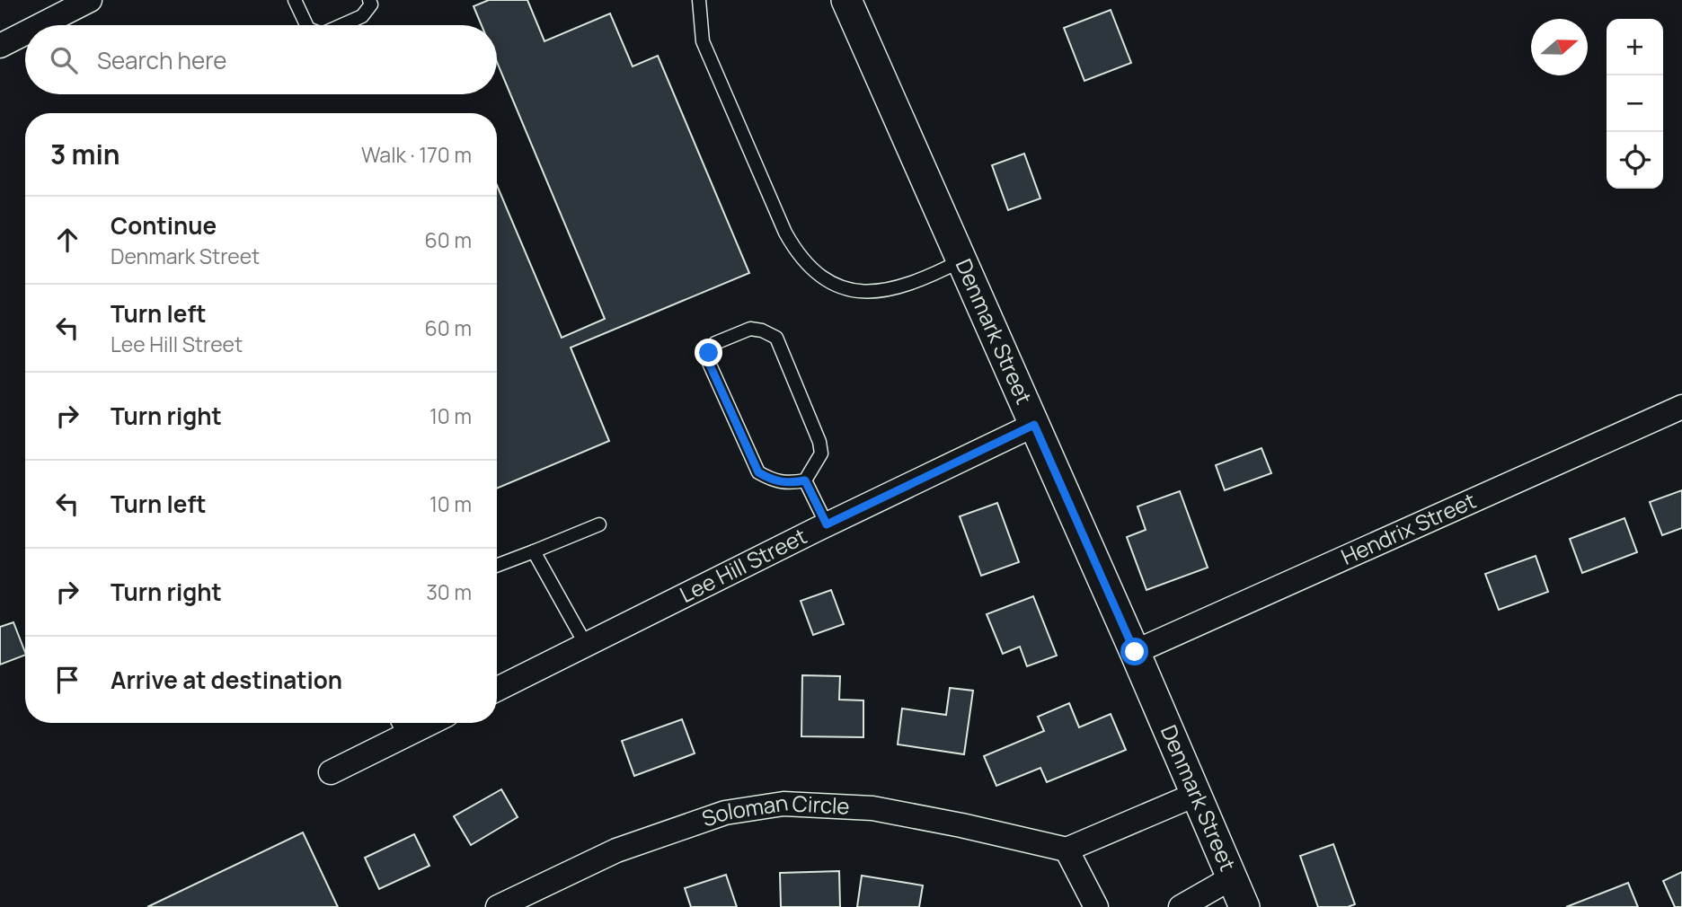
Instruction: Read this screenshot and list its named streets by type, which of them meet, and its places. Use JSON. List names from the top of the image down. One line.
{"streets":{"street":["Denmark Street","Hendrix Street","Lee Hill Street","Soloman Circle"]},"crossings":[["Denmark Street","Hendrix Street"],["Denmark Street","Lee Hill Street"]],"north":"right","page":{"map_buttons":["+","−"],"search":"Search here","heading":["3 min","Walk · 170 m"],"list":[["Continue","Denmark Street","60 m"],["Turn left","Lee Hill Street","60 m"],["Turn right","10 m"],["Turn left","10 m"],["Turn right","30 m"],"Arrive at destination"]}}
